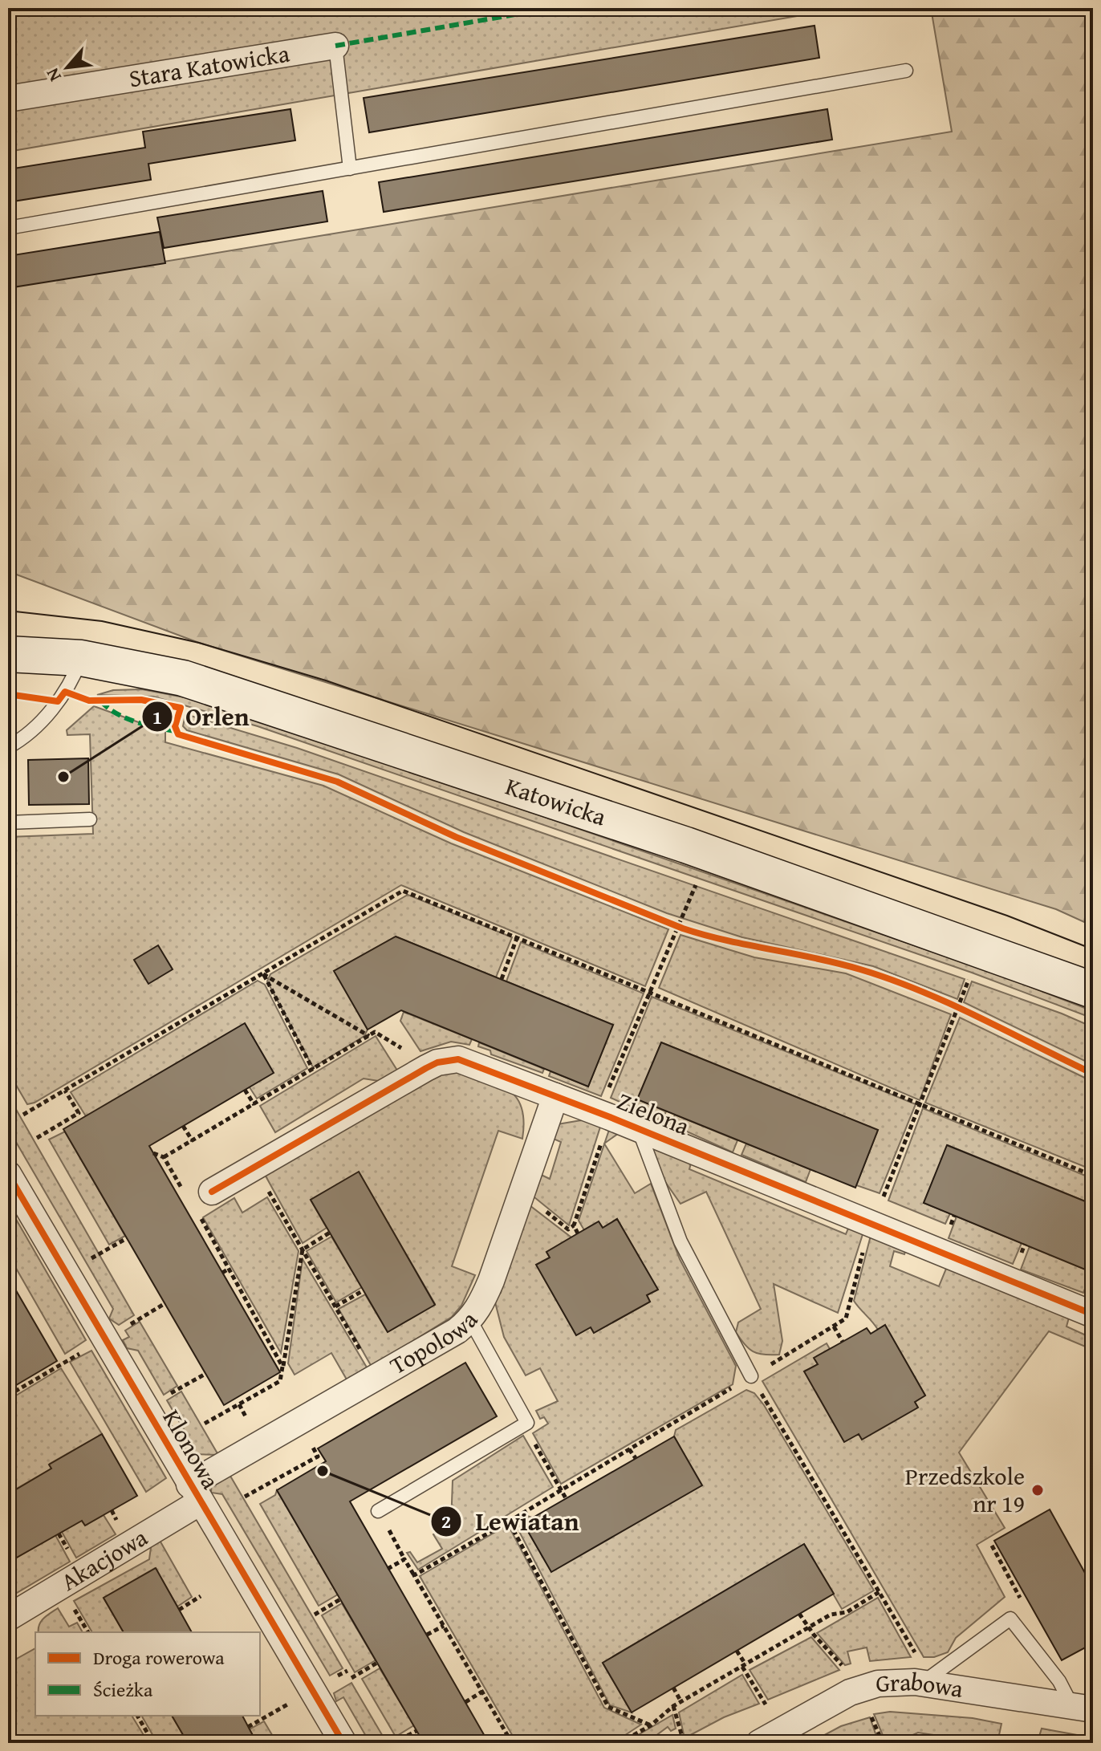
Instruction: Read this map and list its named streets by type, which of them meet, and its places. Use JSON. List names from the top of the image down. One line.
{"streets":{"main road":["Katowicka"],"street":["Stara Katowicka","Zielona","Topolowa","Klonowa","Akacjowa","Grabowa"]},"crossings":[["Zielona","Topolowa"],["Topolowa","Klonowa"],["Topolowa","Akacjowa"],["Klonowa","Akacjowa"]],"places":["Orlen","Lewiatan","Przedszkole nr 19"],"legend":["Droga rowerowa","Ścieżka"],"north":"bottom left"}
